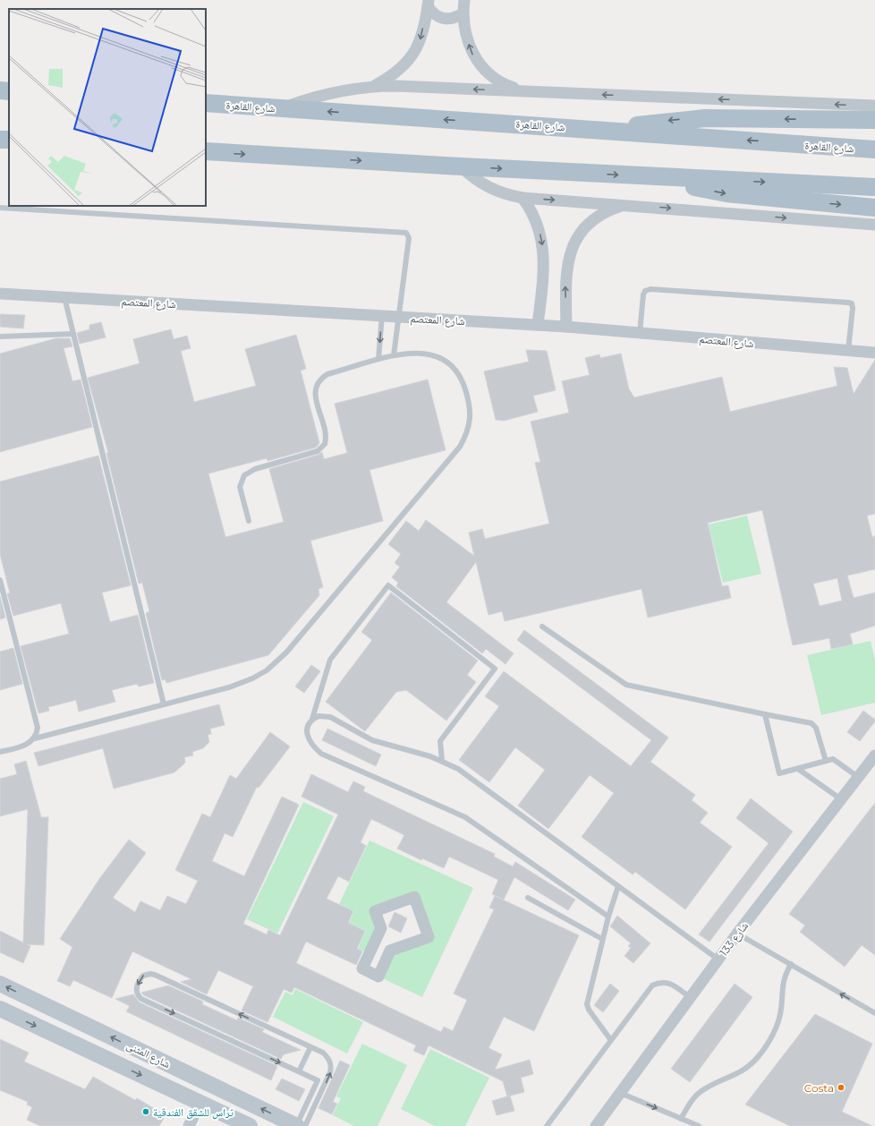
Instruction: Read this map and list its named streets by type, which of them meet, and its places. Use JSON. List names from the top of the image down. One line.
{"streets":{"main road":["شارع القاهرة"],"street":["شارع المعتصم","شارع 133","شارع المثنى"]},"places":["Costa","تراس للشقق الفندقية"]}
